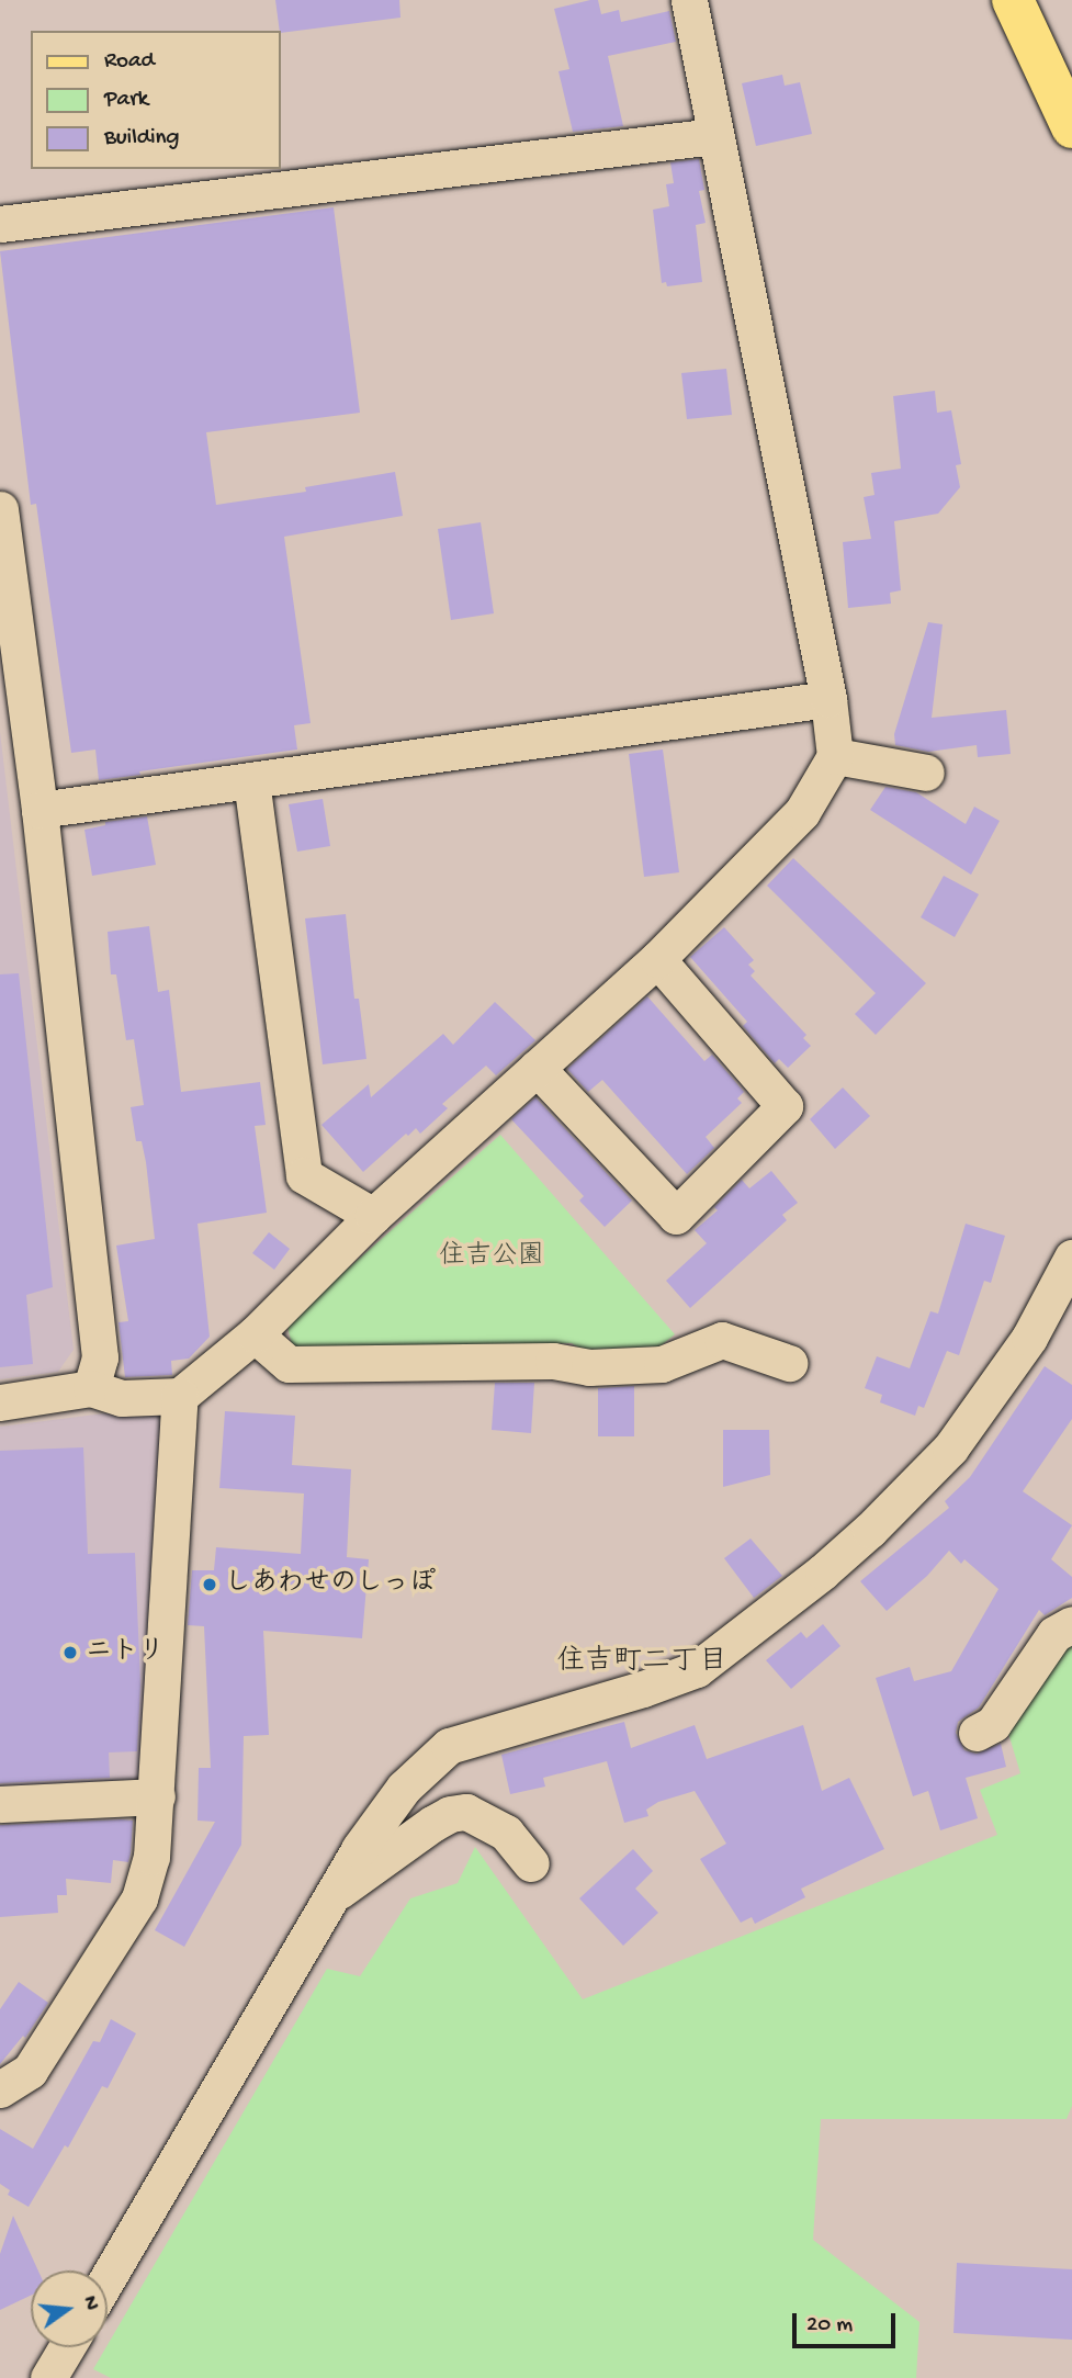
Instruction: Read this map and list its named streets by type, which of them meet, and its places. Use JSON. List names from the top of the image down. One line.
{"districts":["住吉町二丁目"],"parks":["住吉公園"],"places":["しあわせのしっぽ","ニトリ"],"legend":["Road","Park","Building"],"scale_bar":"20 m","north":"right"}
